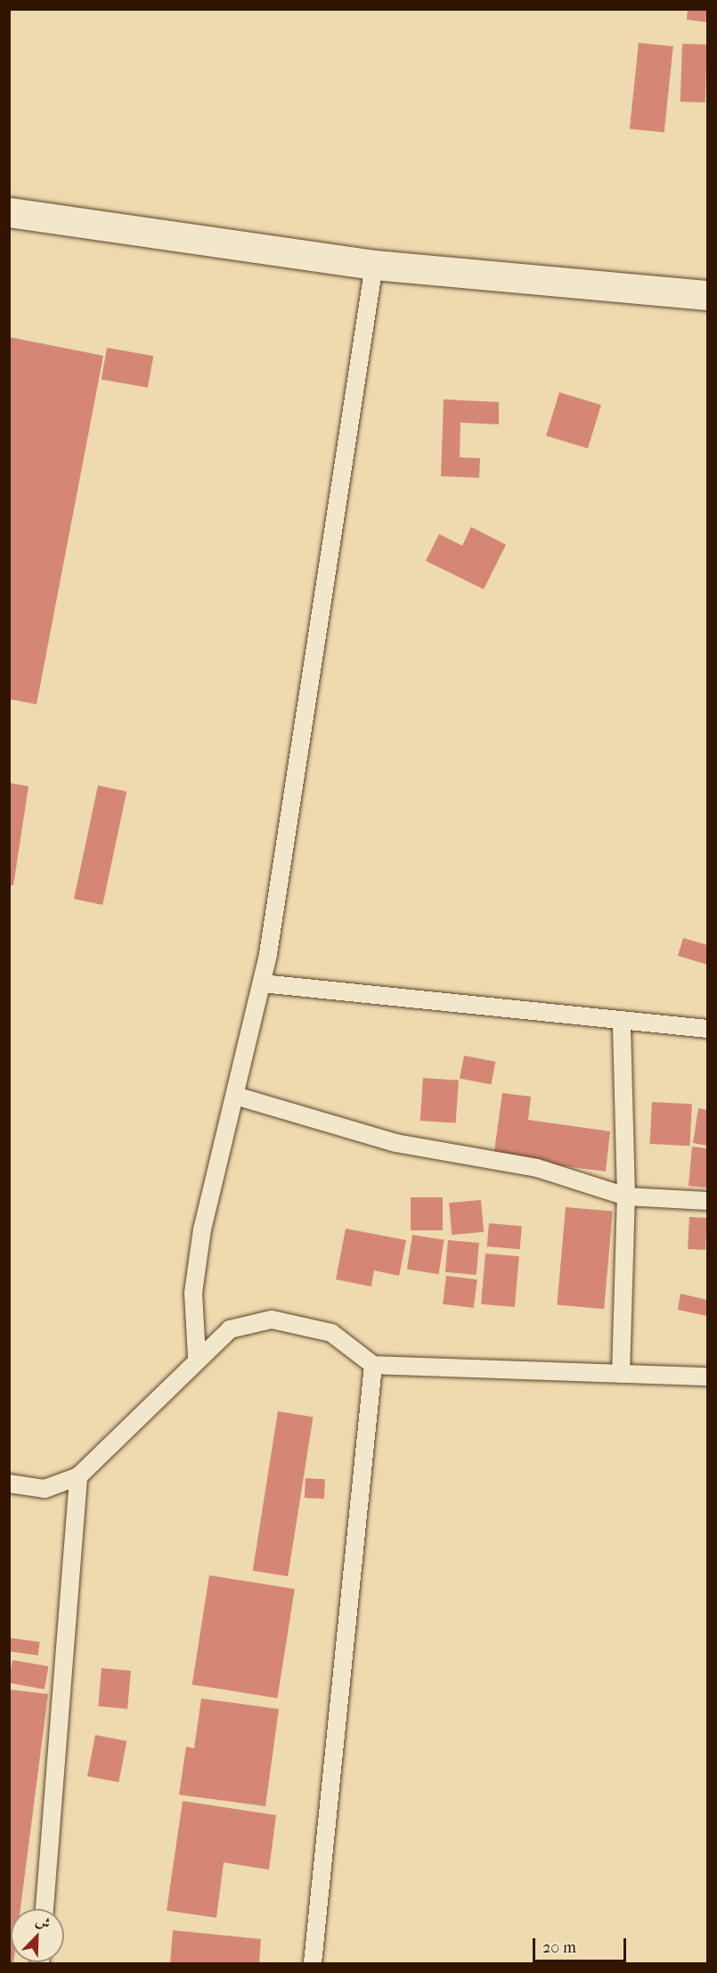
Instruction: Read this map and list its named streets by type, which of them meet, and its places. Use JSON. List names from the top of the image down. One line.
{"scale_bar":"20 m","north":"top right"}
